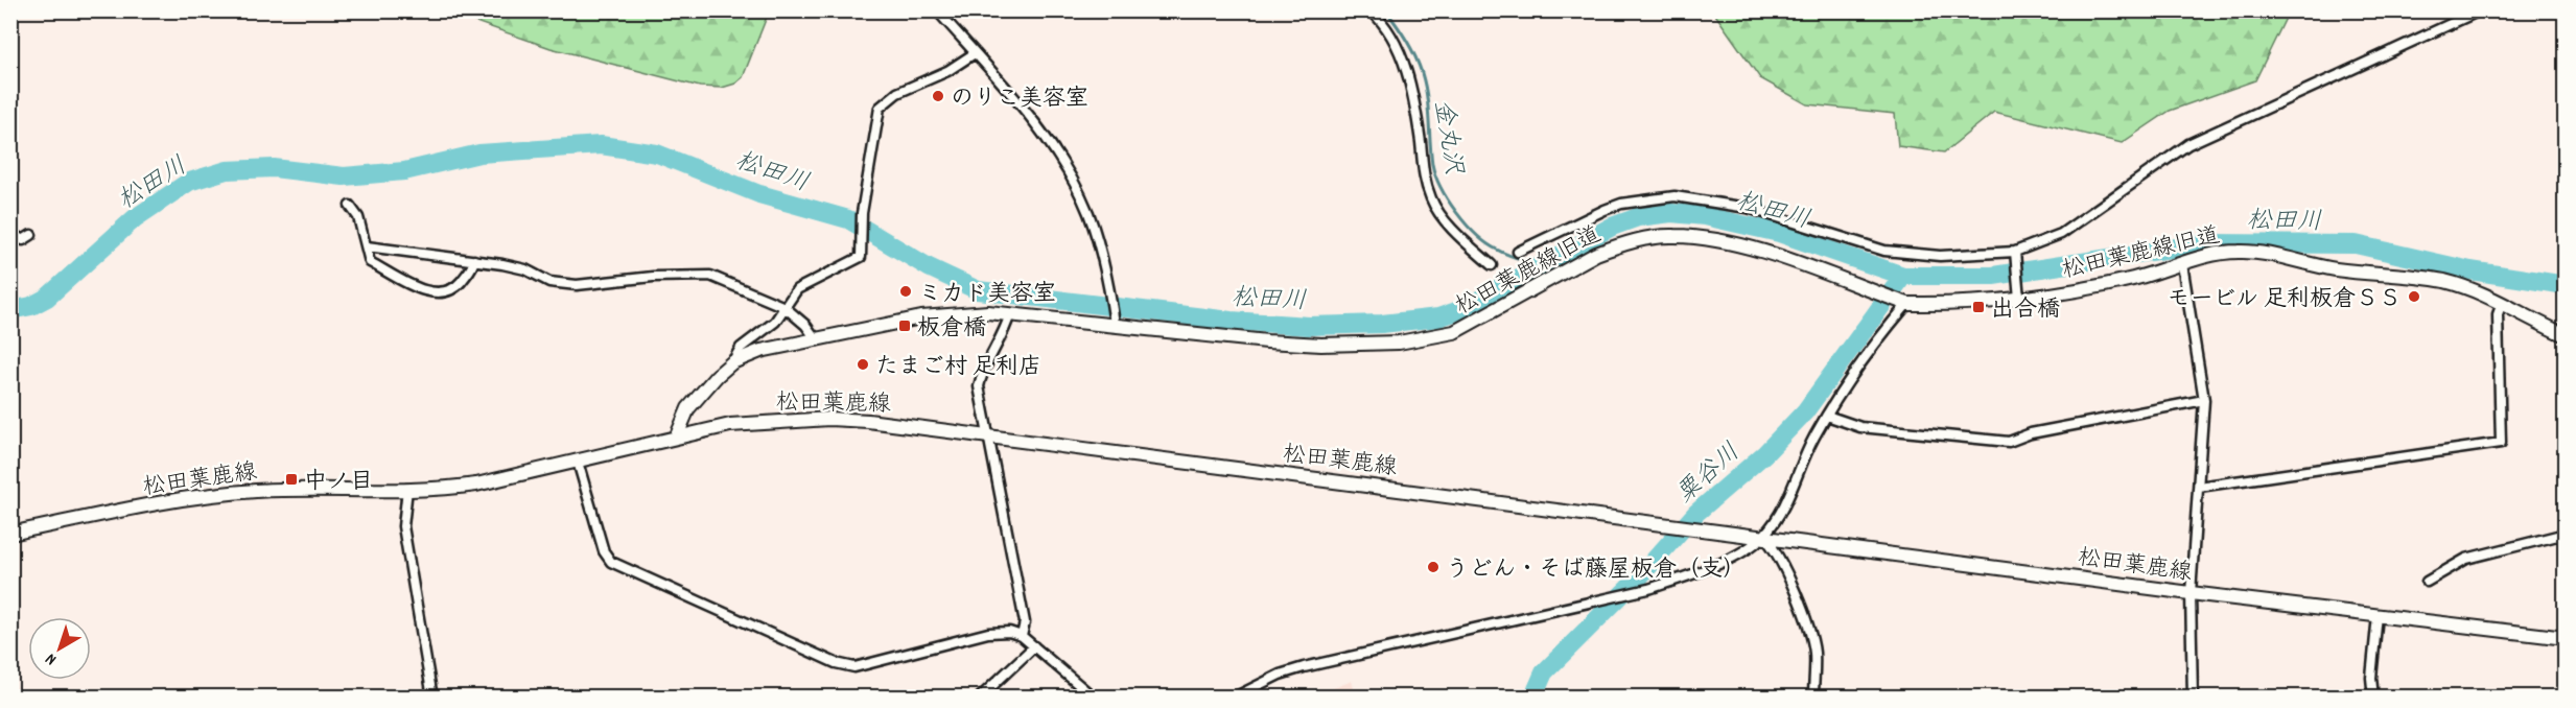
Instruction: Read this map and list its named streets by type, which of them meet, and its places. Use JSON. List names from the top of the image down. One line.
{"streets":{"main road":["松田葉鹿線旧道","松田葉鹿線"]},"crossings":[["松田葉鹿線旧道","松田葉鹿線"]],"water":["金丸沢","松田川","粟谷川"],"places":{"other":["のりこ美容室","ミカド美容室","モービル 足利板倉ＳＳ","たまご村 足利店","うどん・そば藤屋板倉（支）"],"transit":["出合橋","板倉橋","中ノ目"]},"north":"bottom left"}
